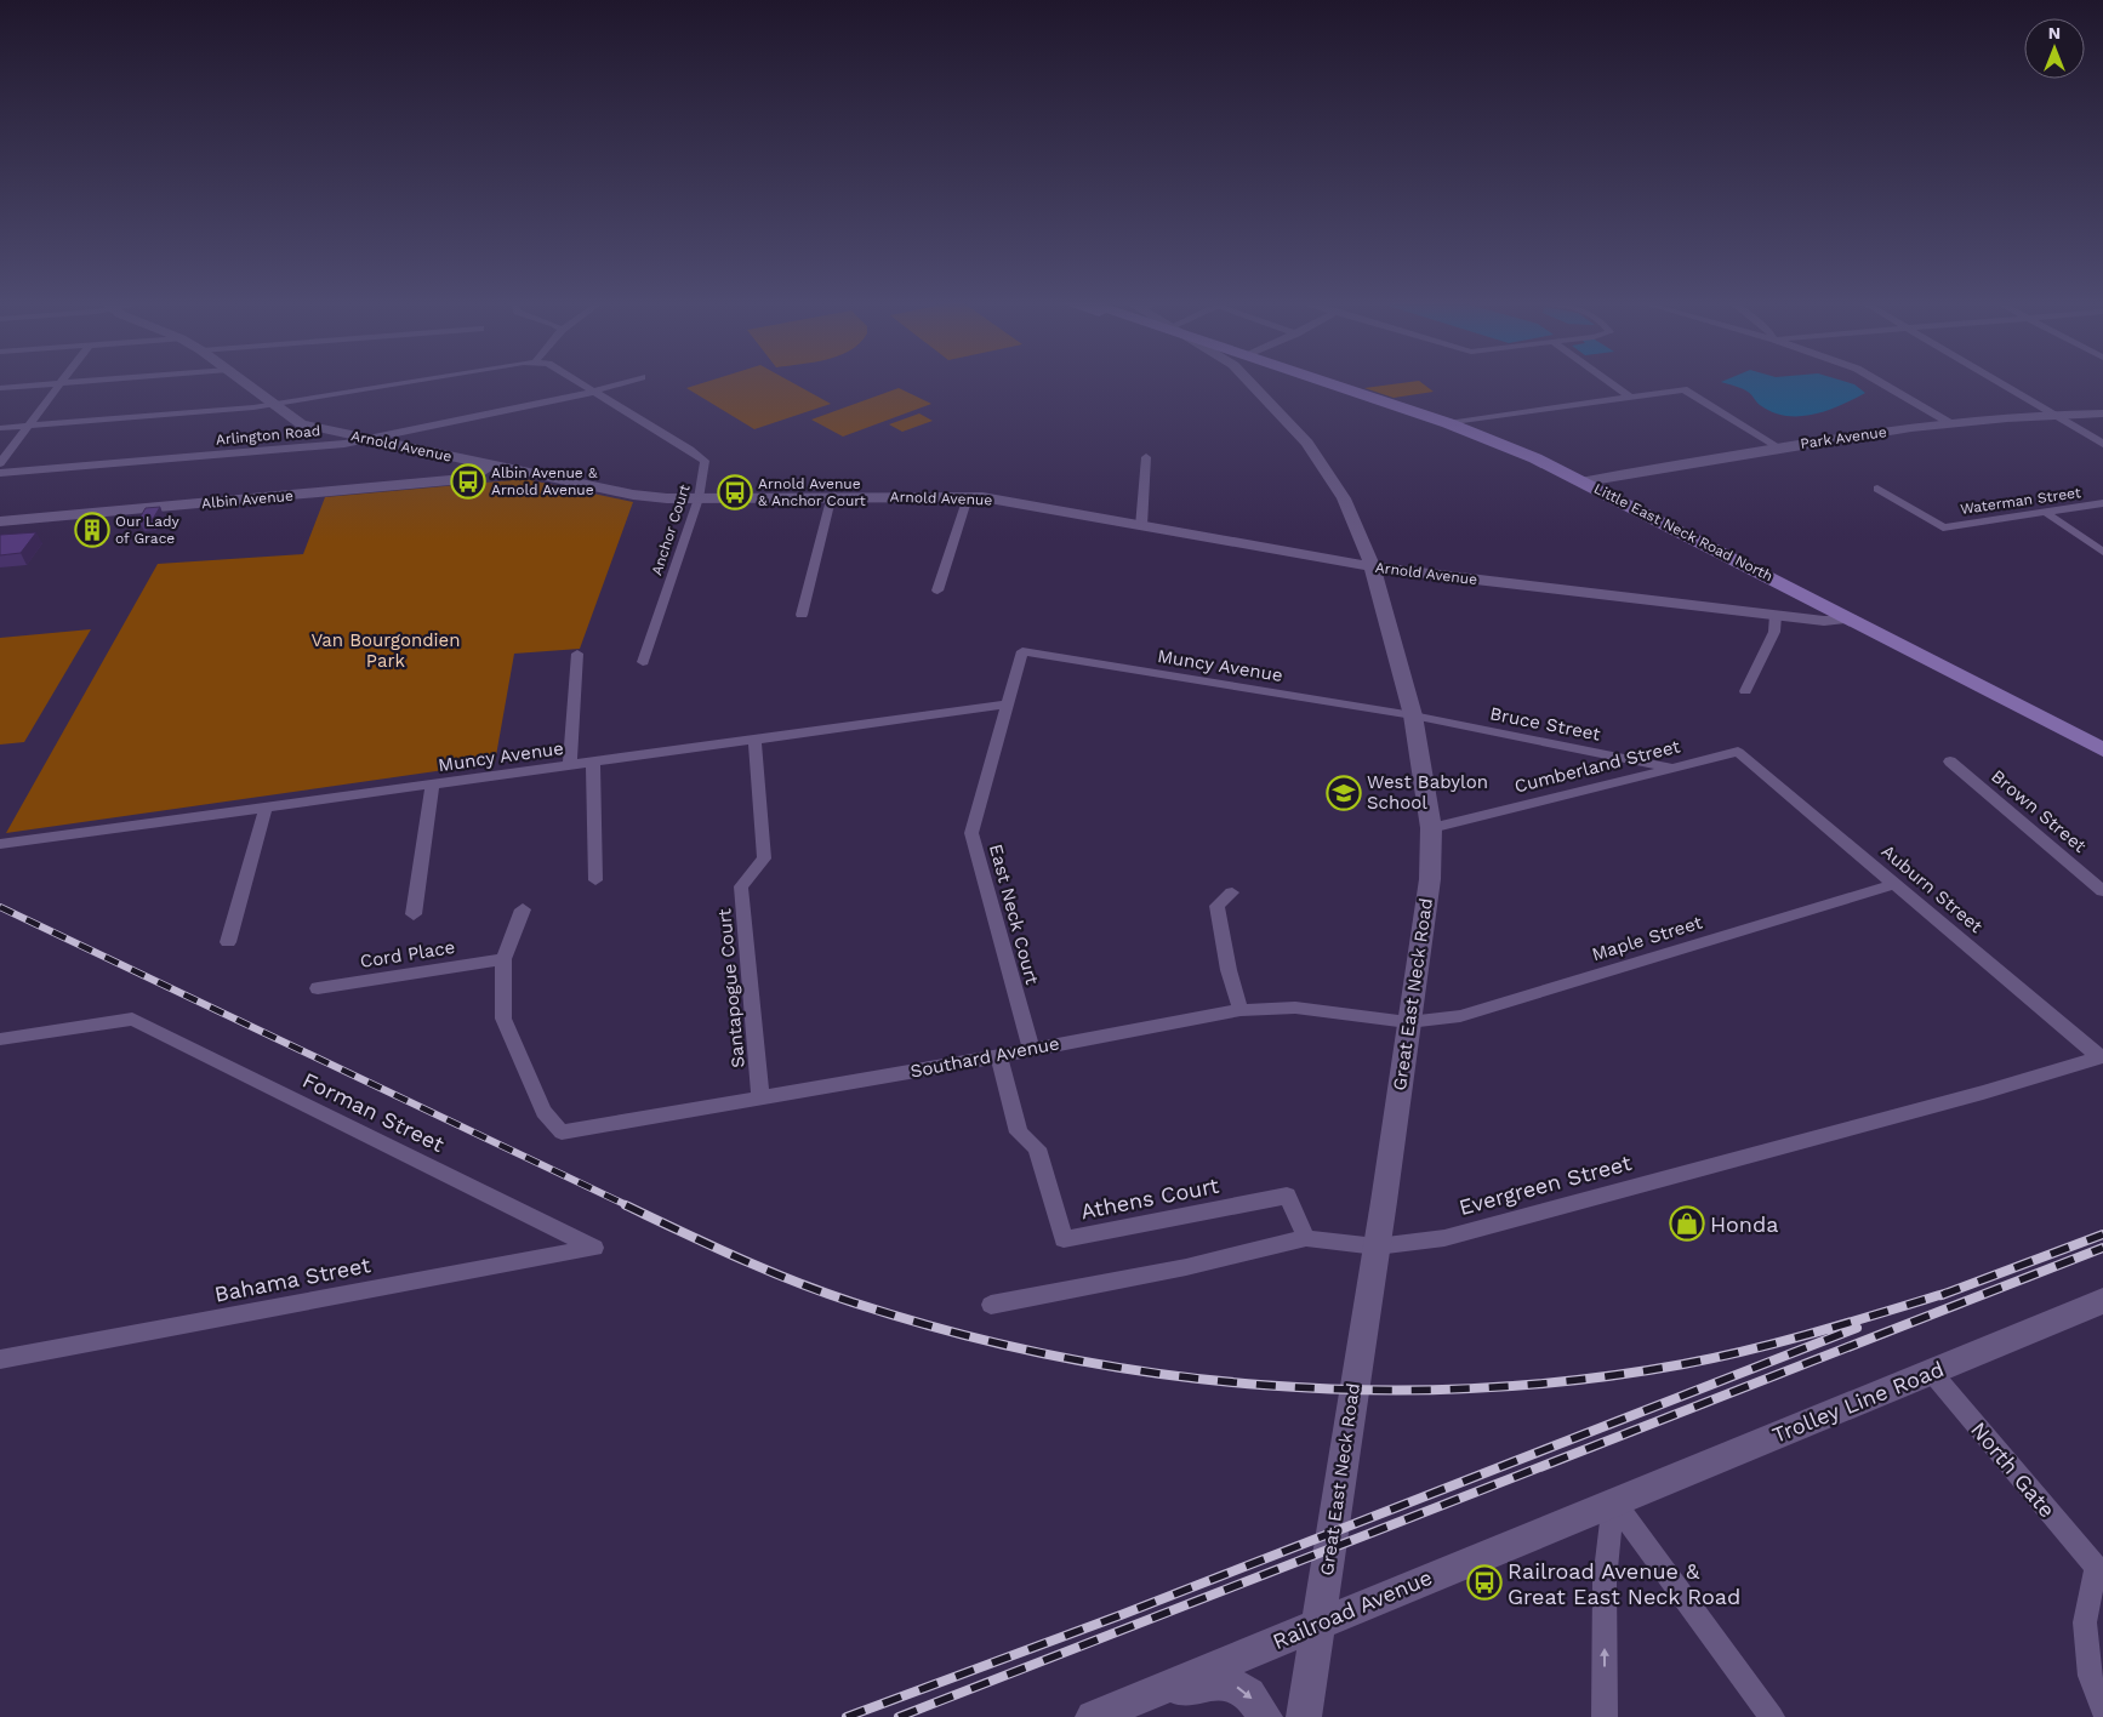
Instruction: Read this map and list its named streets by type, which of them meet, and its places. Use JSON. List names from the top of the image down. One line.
{"streets":{"main road":["Little East Neck Road North"],"street":["Arlington Road","Park Avenue","Arnold Avenue","Albin Avenue","Waterman Street","Anchor Court","Muncy Avenue","Bruce Street","Cumberland Street","Brown Street","Auburn Street","East Neck Court","Maple Street","Cord Place","Santapogue Court","Great East Neck Road","Southard Avenue","Forman Street","Evergreen Street","Athens Court","Bahama Street","Trolley Line Road","North Gate","Railroad Avenue"]},"crossings":[["Arlington Road","Arnold Avenue"],["Arlington Road","Anchor Court"],["Park Avenue","Little East Neck Road North"],["Arnold Avenue","Albin Avenue"],["Arnold Avenue","Anchor Court"],["Arnold Avenue","Little East Neck Road North"],["Arnold Avenue","Great East Neck Road"],["Muncy Avenue","Bruce Street"],["Muncy Avenue","East Neck Court"],["Muncy Avenue","Santapogue Court"],["Muncy Avenue","Great East Neck Road"],["Bruce Street","Cumberland Street"],["Bruce Street","Great East Neck Road"],["Cumberland Street","Auburn Street"],["Cumberland Street","Great East Neck Road"],["Auburn Street","Maple Street"],["Auburn Street","Evergreen Street"],["East Neck Court","Southard Avenue"],["Maple Street","Great East Neck Road"],["Maple Street","Southard Avenue"],["Cord Place","Southard Avenue"],["Santapogue Court","Southard Avenue"],["Great East Neck Road","Southard Avenue"],["Great East Neck Road","Evergreen Street"],["Great East Neck Road","Railroad Avenue"],["Southard Avenue","Athens Court"],["Forman Street","Bahama Street"],["Evergreen Street","Athens Court"],["Trolley Line Road","North Gate"],["Trolley Line Road","Railroad Avenue"]],"parks":["Van Bourgondien Park"],"places":{"bus stop":["Albin Avenue & Arnold Avenue","Arnold Avenue & Anchor Court","Railroad Avenue & Great East Neck Road"],"building":["Our Lady of Grace"],"school or university":["West Babylon School"],"shop":["Honda"]},"north":"top"}
